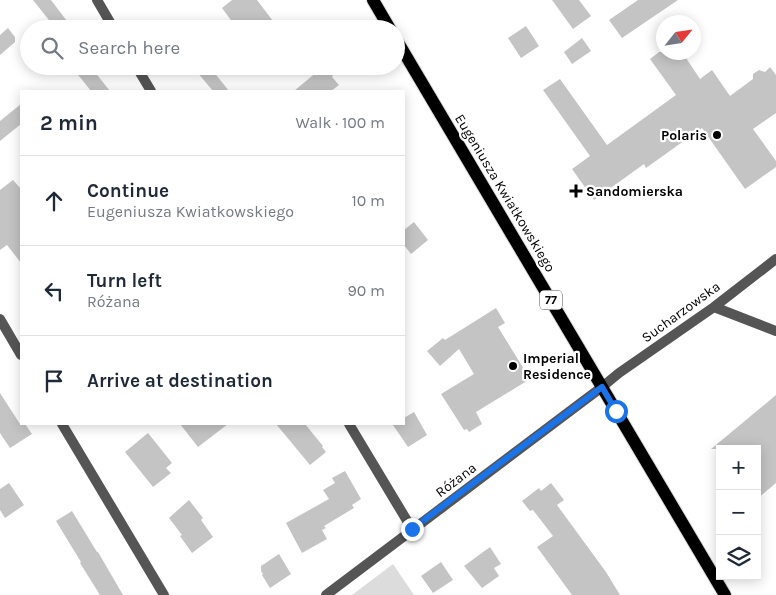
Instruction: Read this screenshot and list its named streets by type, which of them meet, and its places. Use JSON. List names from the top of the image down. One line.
{"streets":{"main road":["Eugeniusza Kwiatkowskiego","77"],"street":["Sucharzowska","Różana"]},"crossings":[["Eugeniusza Kwiatkowskiego","Sucharzowska"],["Eugeniusza Kwiatkowskiego","Różana"],["Sucharzowska","Różana"]],"places":{"other":["Polaris","Imperial Residence"],"health":["Sandomierska"]},"north":"top right","page":{"search":"Search here","heading":["2 min","Walk · 100 m"],"list":[["Continue","Eugeniusza Kwiatkowskiego","10 m"],["Turn left","Różana","90 m"],"Arrive at destination"],"map_buttons":["+","−"]}}
